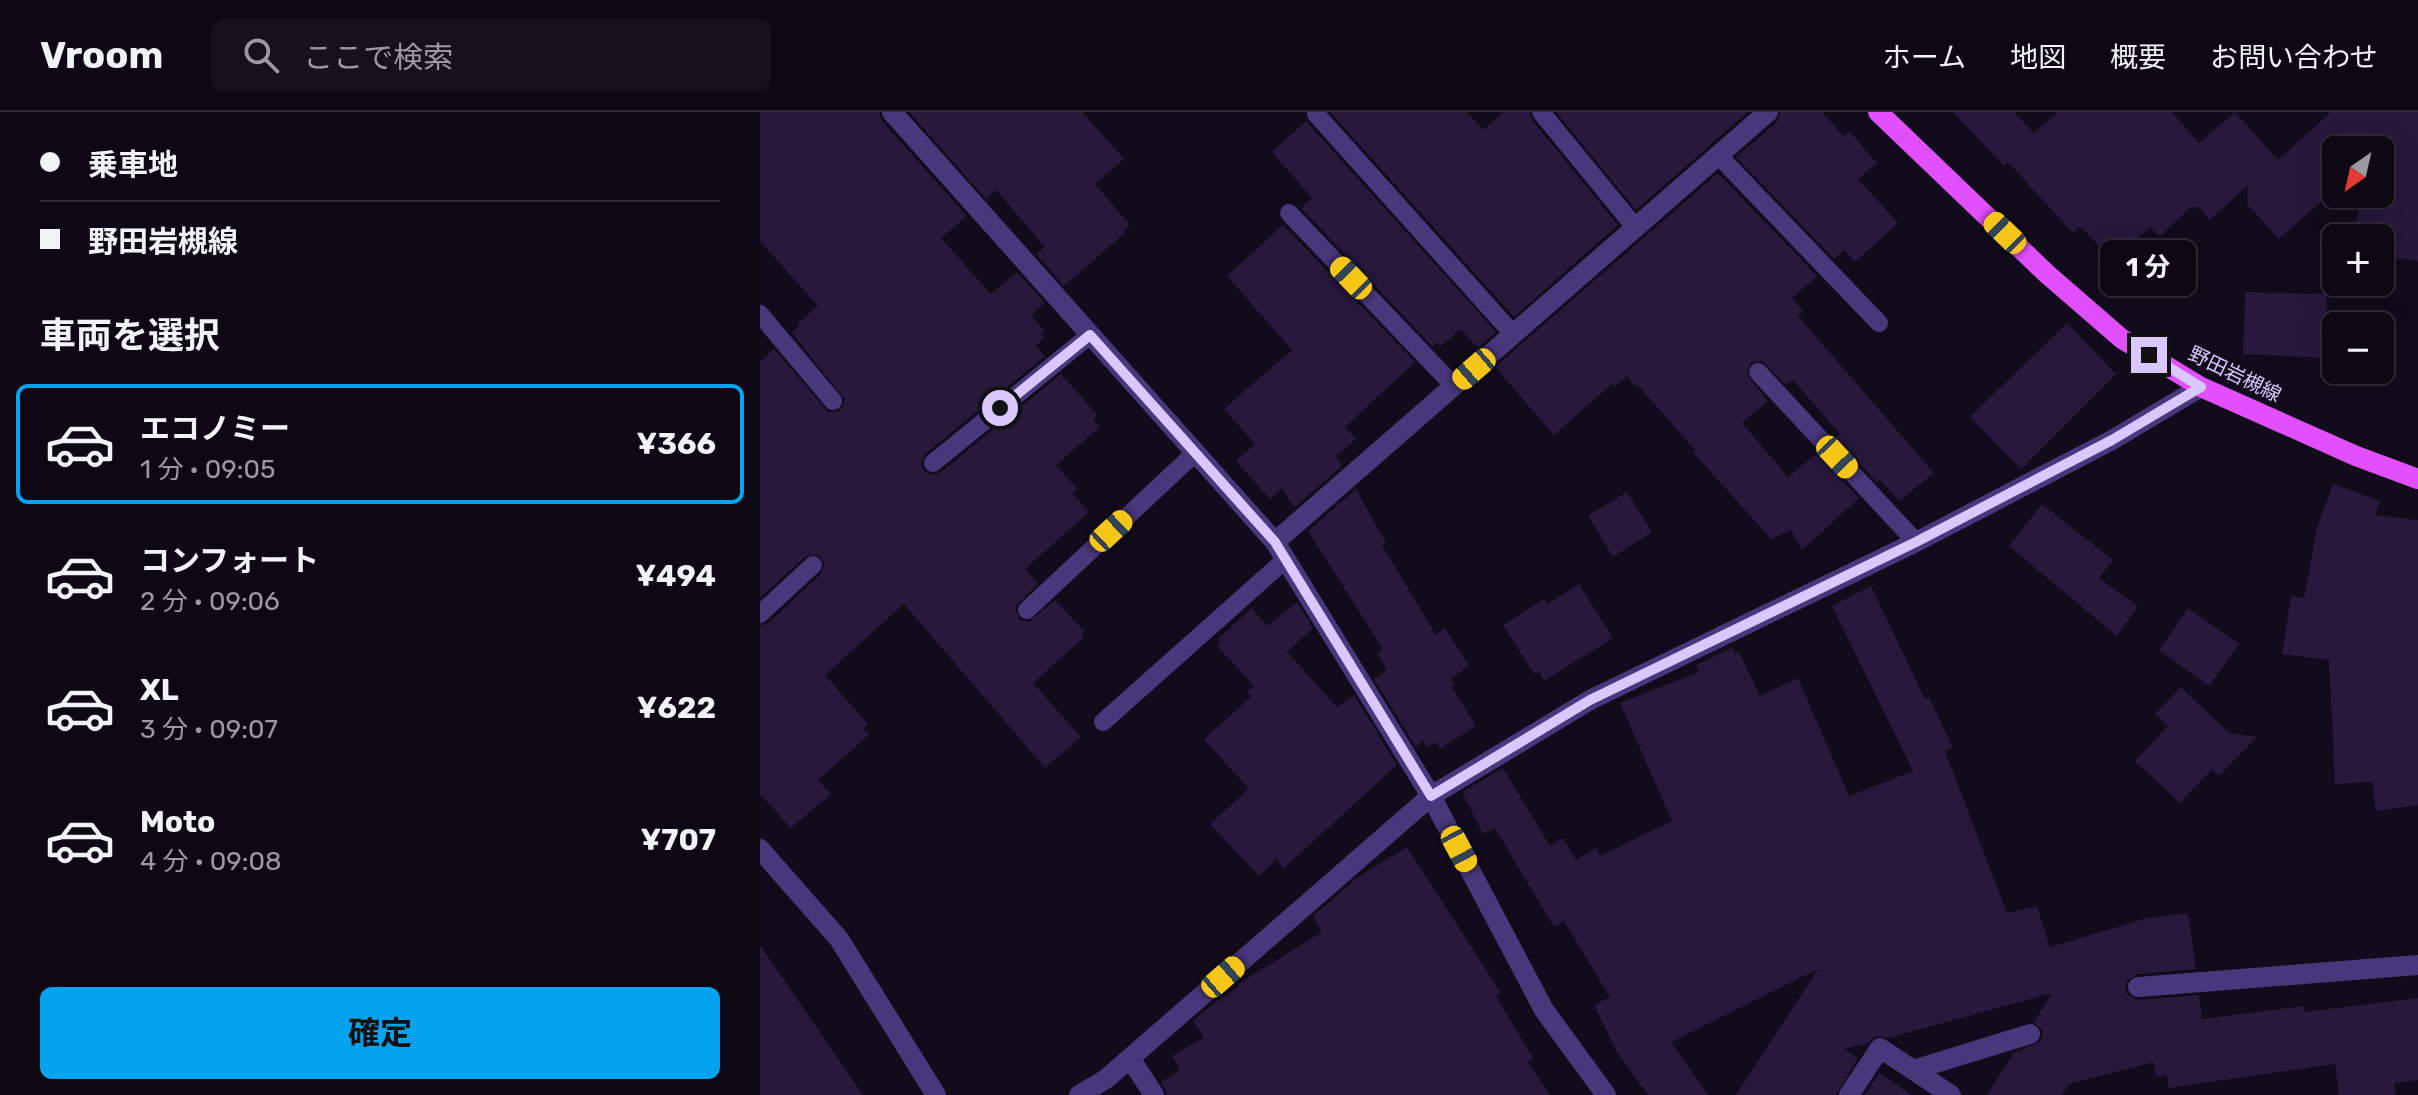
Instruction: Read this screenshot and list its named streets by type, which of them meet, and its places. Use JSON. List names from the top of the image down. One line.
{"streets":{"main road":["野田岩槻線"]},"north":"bottom left","page":{"header":"Vroom","search":"ここで検索","nav":["ホーム","地図","概要","お問い合わせ"],"banner":["乗車地","野田岩槻線"],"map_buttons":["+","−"],"bubble":"1 分","heading":"車両を選択","list":[{"name":"エコノミー","note":"1 分 · 09:05","value":"¥366"},{"name":"コンフォート","note":"2 分 · 09:06","value":"¥494"},{"name":"XL","note":"3 分 · 09:07","value":"¥622"},{"name":"Moto","note":"4 分 · 09:08","value":"¥707"}],"buttons":"確定"}}
